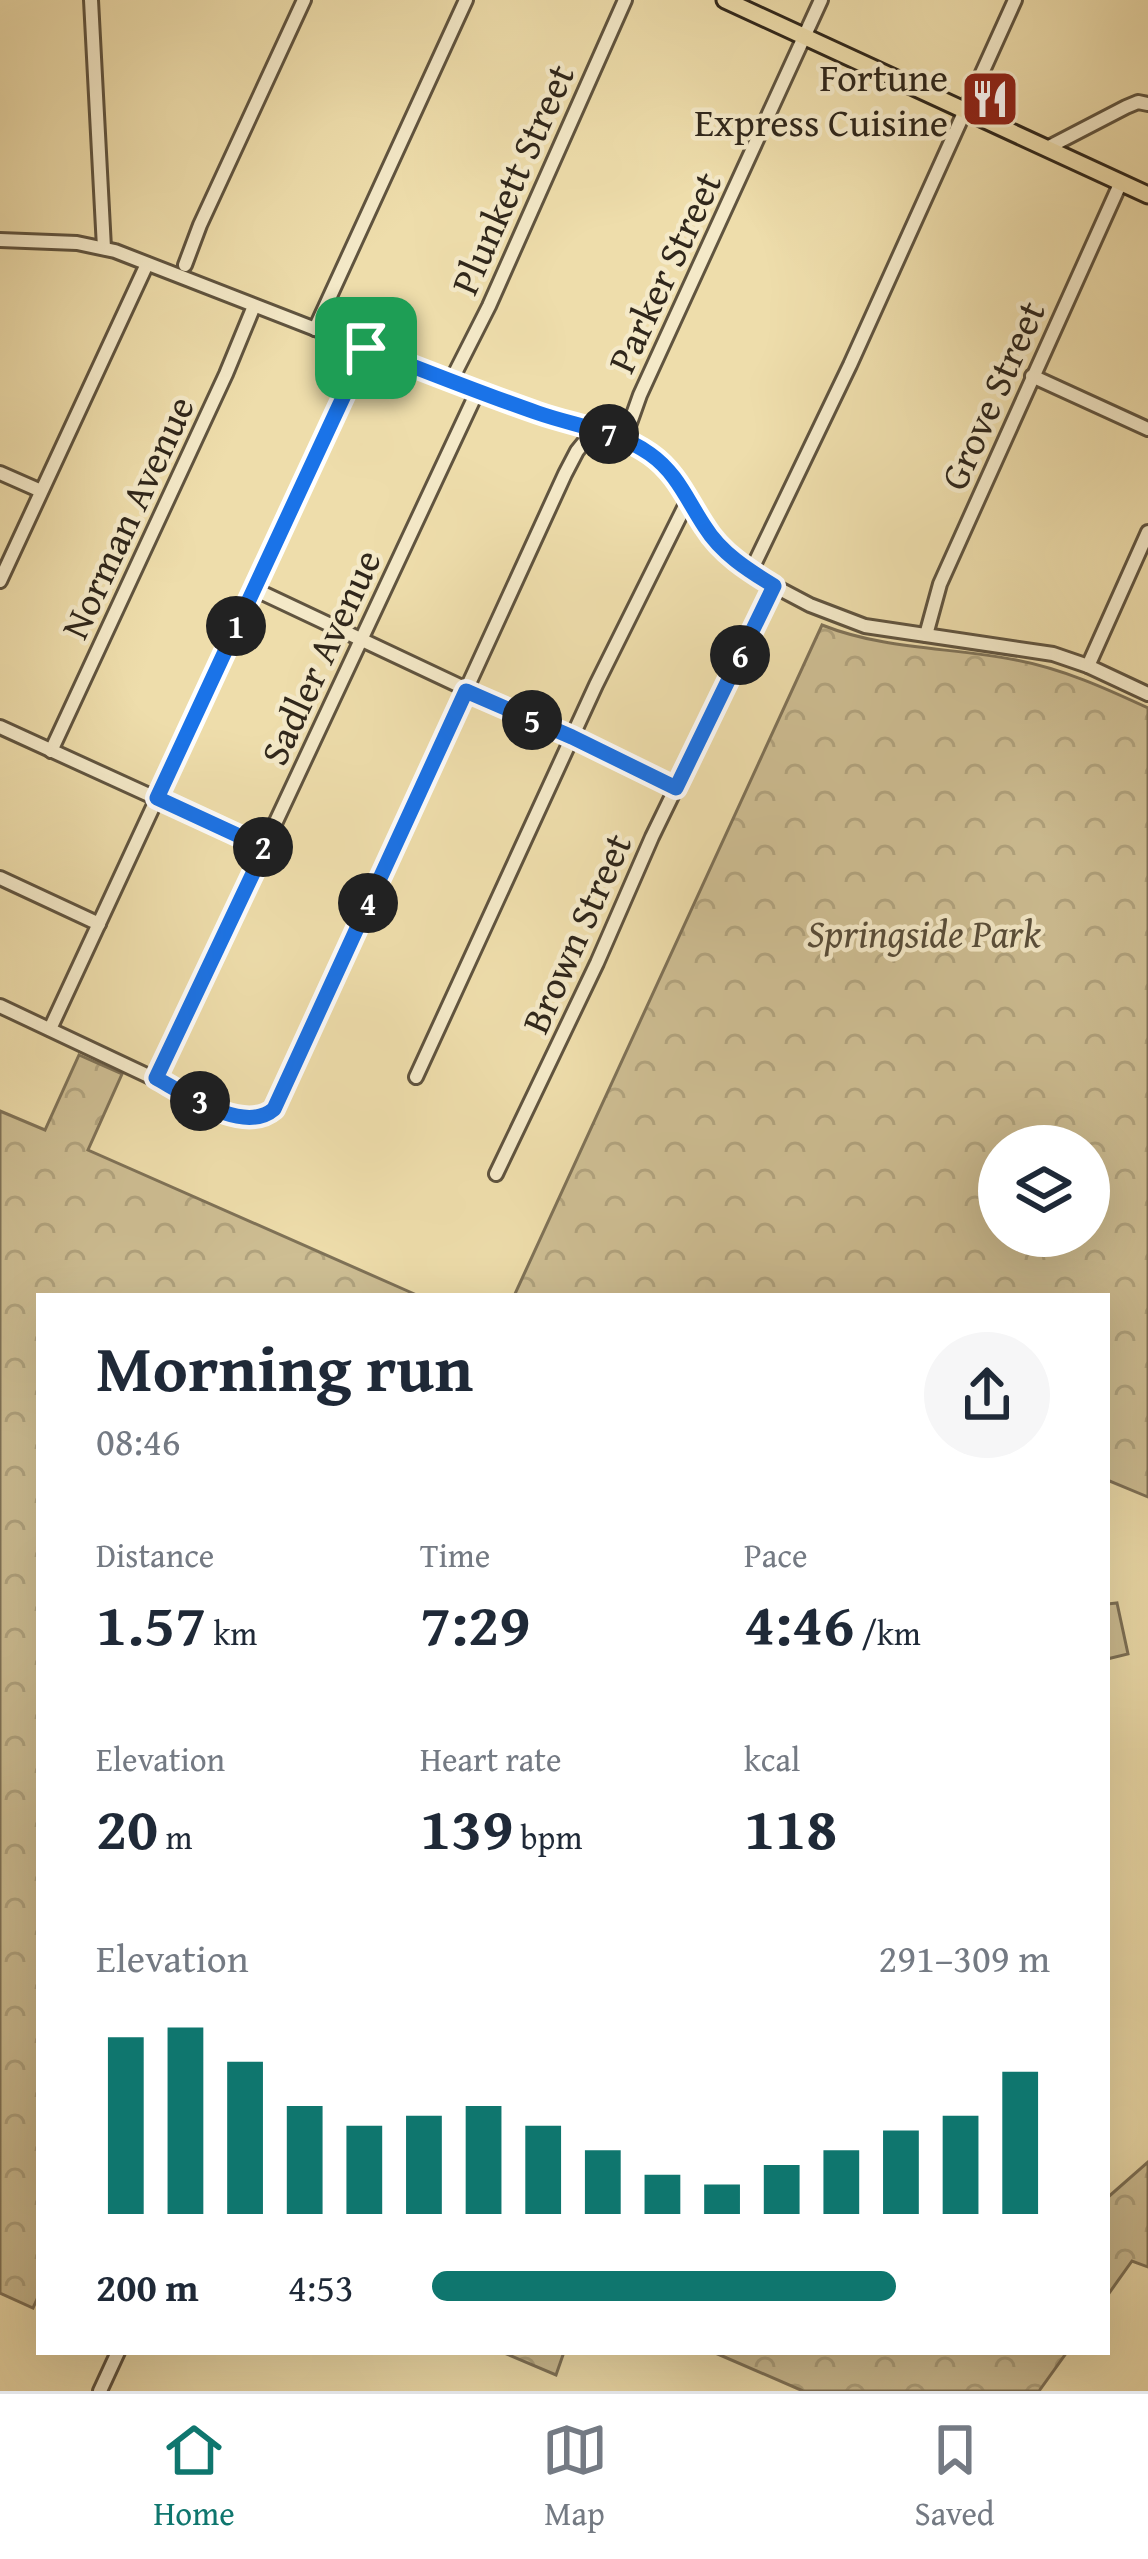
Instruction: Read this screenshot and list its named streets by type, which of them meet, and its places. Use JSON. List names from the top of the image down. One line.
{"streets":{"street":["Plunkett Street","Parker Street","Grove Street","Norman Avenue","Sadler Avenue","Brown Street"]},"parks":["Springside Park"],"places":{"restaurant":["Fortune Express Cuisine"]},"page":{"pins":["7","1","6","5","2","4","3"],"heading":["Morning run","08:46"],"stats":[["Distance","1.57 km"],["Time","7:29"],["Pace","4:46 /km"],["Elevation","20 m"],["Heart rate","139 bpm"],["kcal","118"]],"chart":["Elevation","291–309 m"],"list":[{"name":"200 m","note":"4:53"}],"tabs":["Home","Map","Saved"]}}
